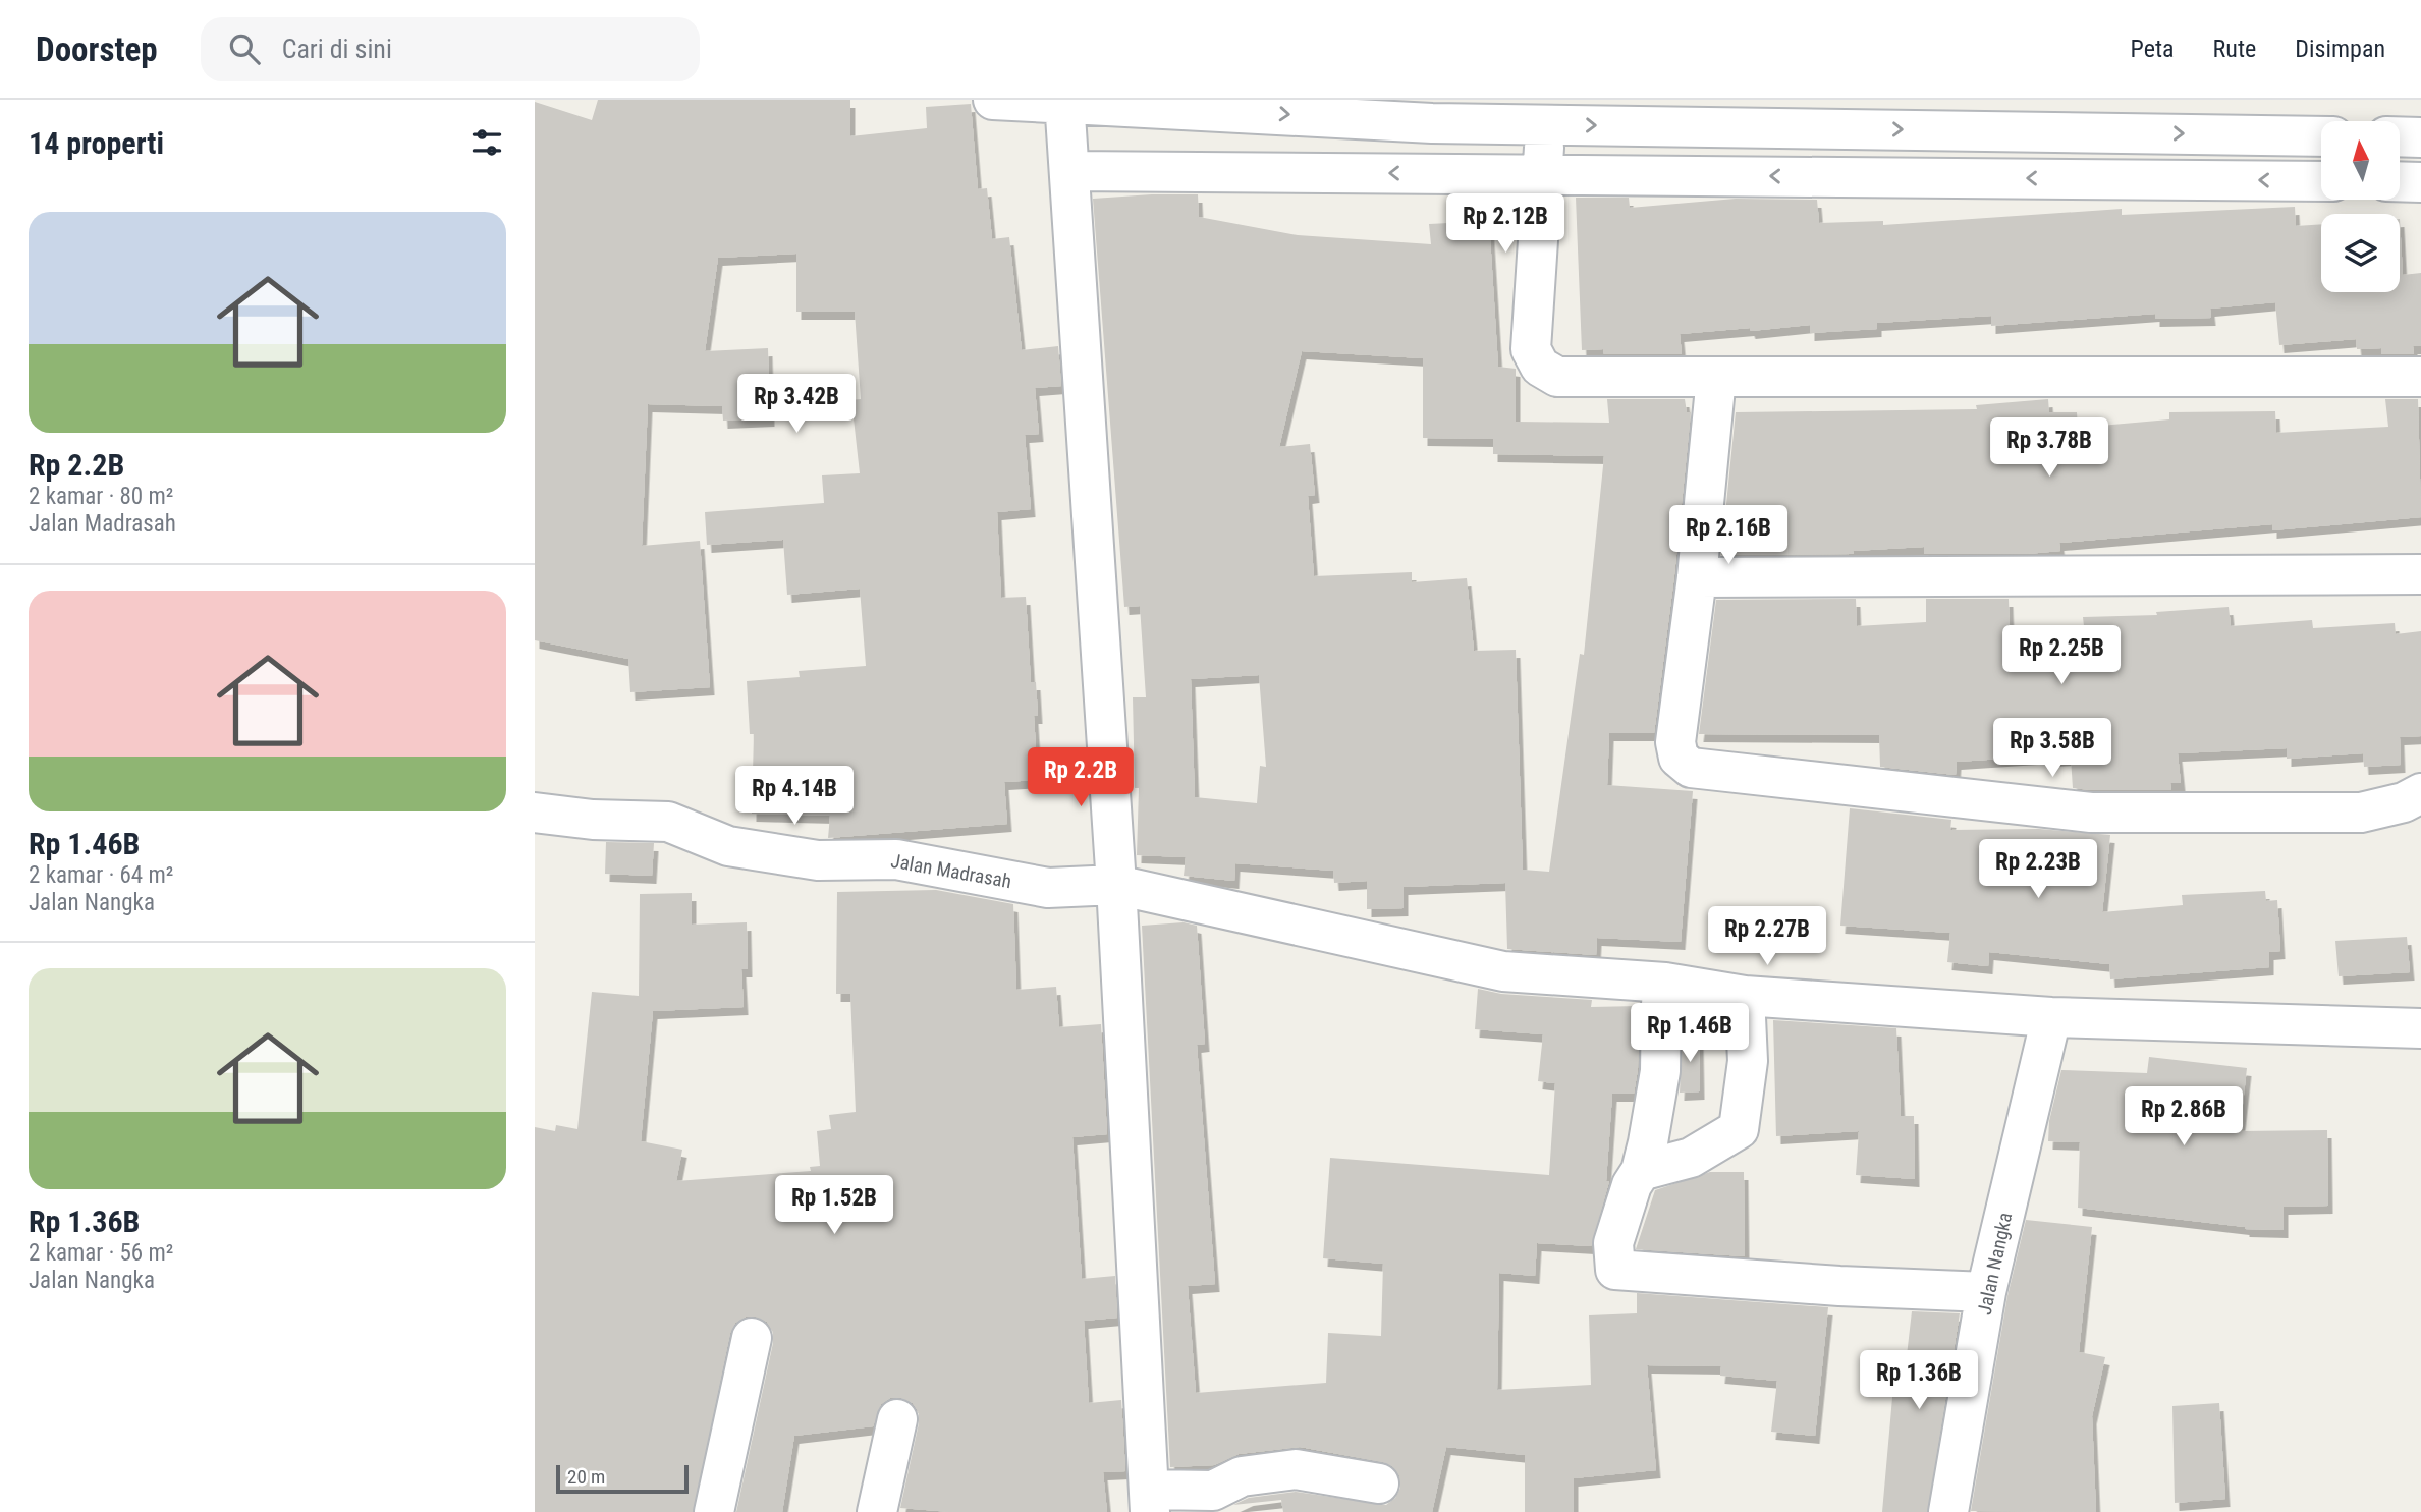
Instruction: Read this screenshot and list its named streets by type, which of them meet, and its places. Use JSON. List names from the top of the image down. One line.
{"streets":{"street":["Jalan Madrasah","Jalan Nangka"]},"crossings":[["Jalan Madrasah","Jalan Nangka"]],"scale_bar":"20 m","north":"top","page":{"header":"Doorstep","search":"Cari di sini","nav":["Peta","Rute","Disimpan"],"heading":"14 properti","list":[{"name":"Rp 2.2B","note":"2 kamar · 80 m² · Jalan Madrasah"},{"name":"Rp 1.46B","note":"2 kamar · 64 m² · Jalan Nangka"},{"name":"Rp 1.36B","note":"2 kamar · 56 m² · Jalan Nangka"}],"price":["Rp 2.12B","Rp 3.42B","Rp 3.78B","Rp 2.16B","Rp 2.25B","Rp 3.58B","Rp 2.2B","Rp 4.14B","Rp 2.23B","Rp 2.27B","Rp 1.46B","Rp 2.86B","Rp 1.52B","Rp 1.36B"],"scale":"20 m"}}
